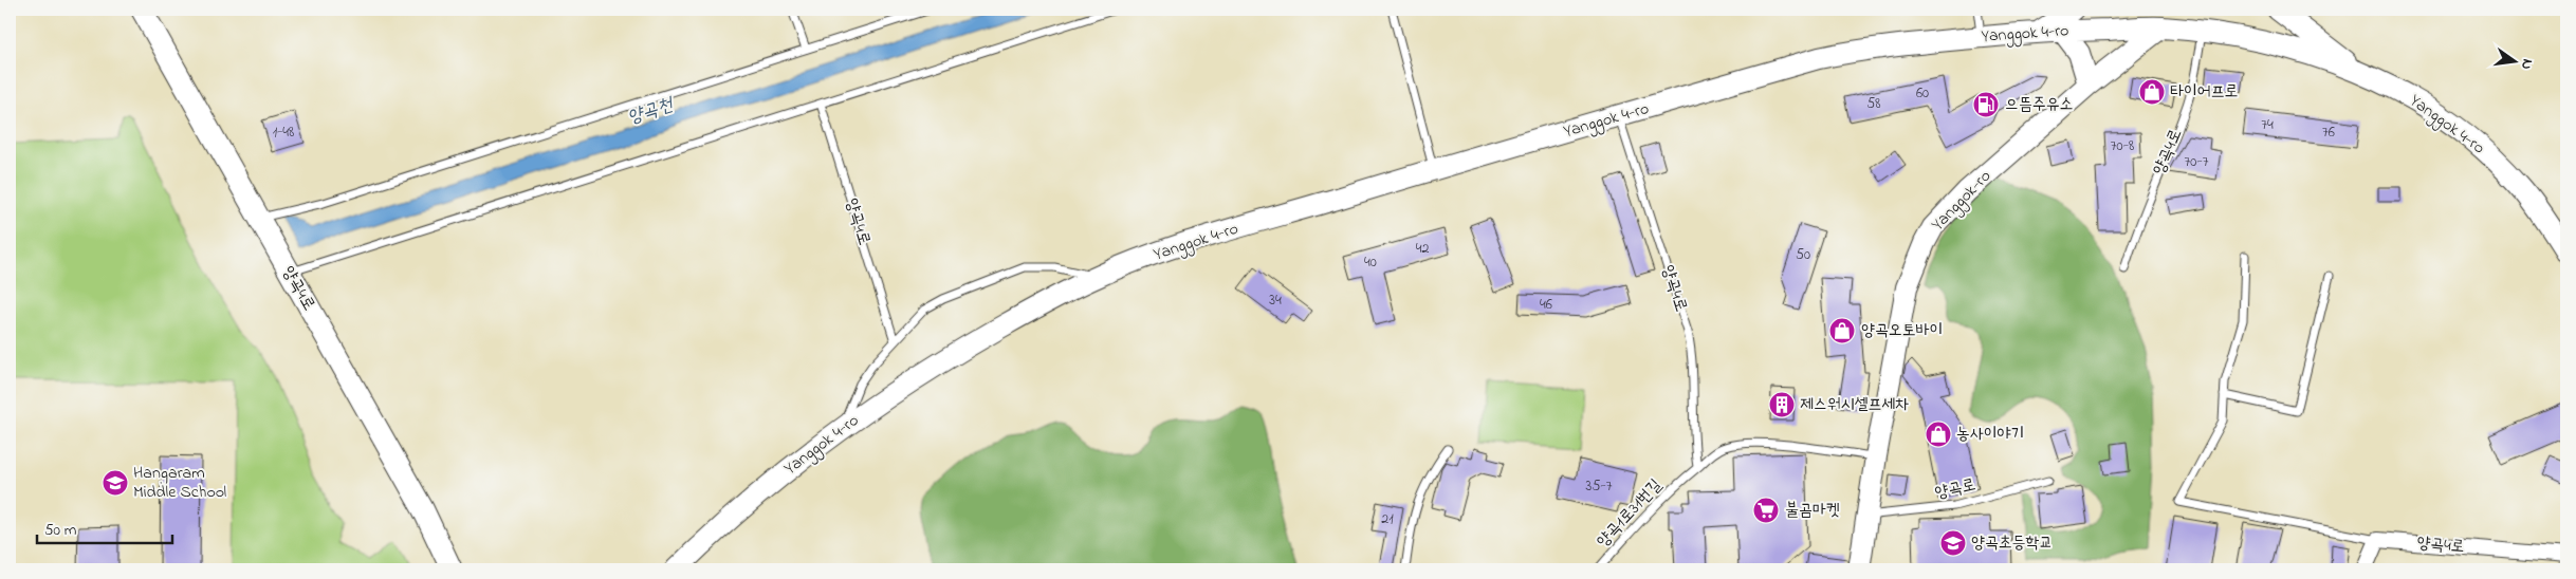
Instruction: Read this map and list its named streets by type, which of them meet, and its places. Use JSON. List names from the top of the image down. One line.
{"streets":{"main road":["Yanggok 4-ro","양곡4로","Yanggok-ro"],"lane":["양곡로","양곡1로31번길"]},"crossings":[["Yanggok 4-ro","양곡4로"],["Yanggok 4-ro","Yanggok-ro"],["양곡4로","양곡1로31번길"],["Yanggok-ro","양곡로"],["Yanggok-ro","양곡1로31번길"]],"water":["양곡천"],"places":{"shop":["타이어프로","양곡오토바이","농사이야기"],"fuel station":["으뜸주유소"],"building":["제스워시셀프세차"],"school or university":["Hangaram Middle School","양곡초등학교"],"supermarket":["불곰마켓"]},"house_numbers":["60","58","74","1-48","76","70-8","70-7","42","50","40","34","46","35-7","21"],"scale_bar":"50 m","north":"right"}
